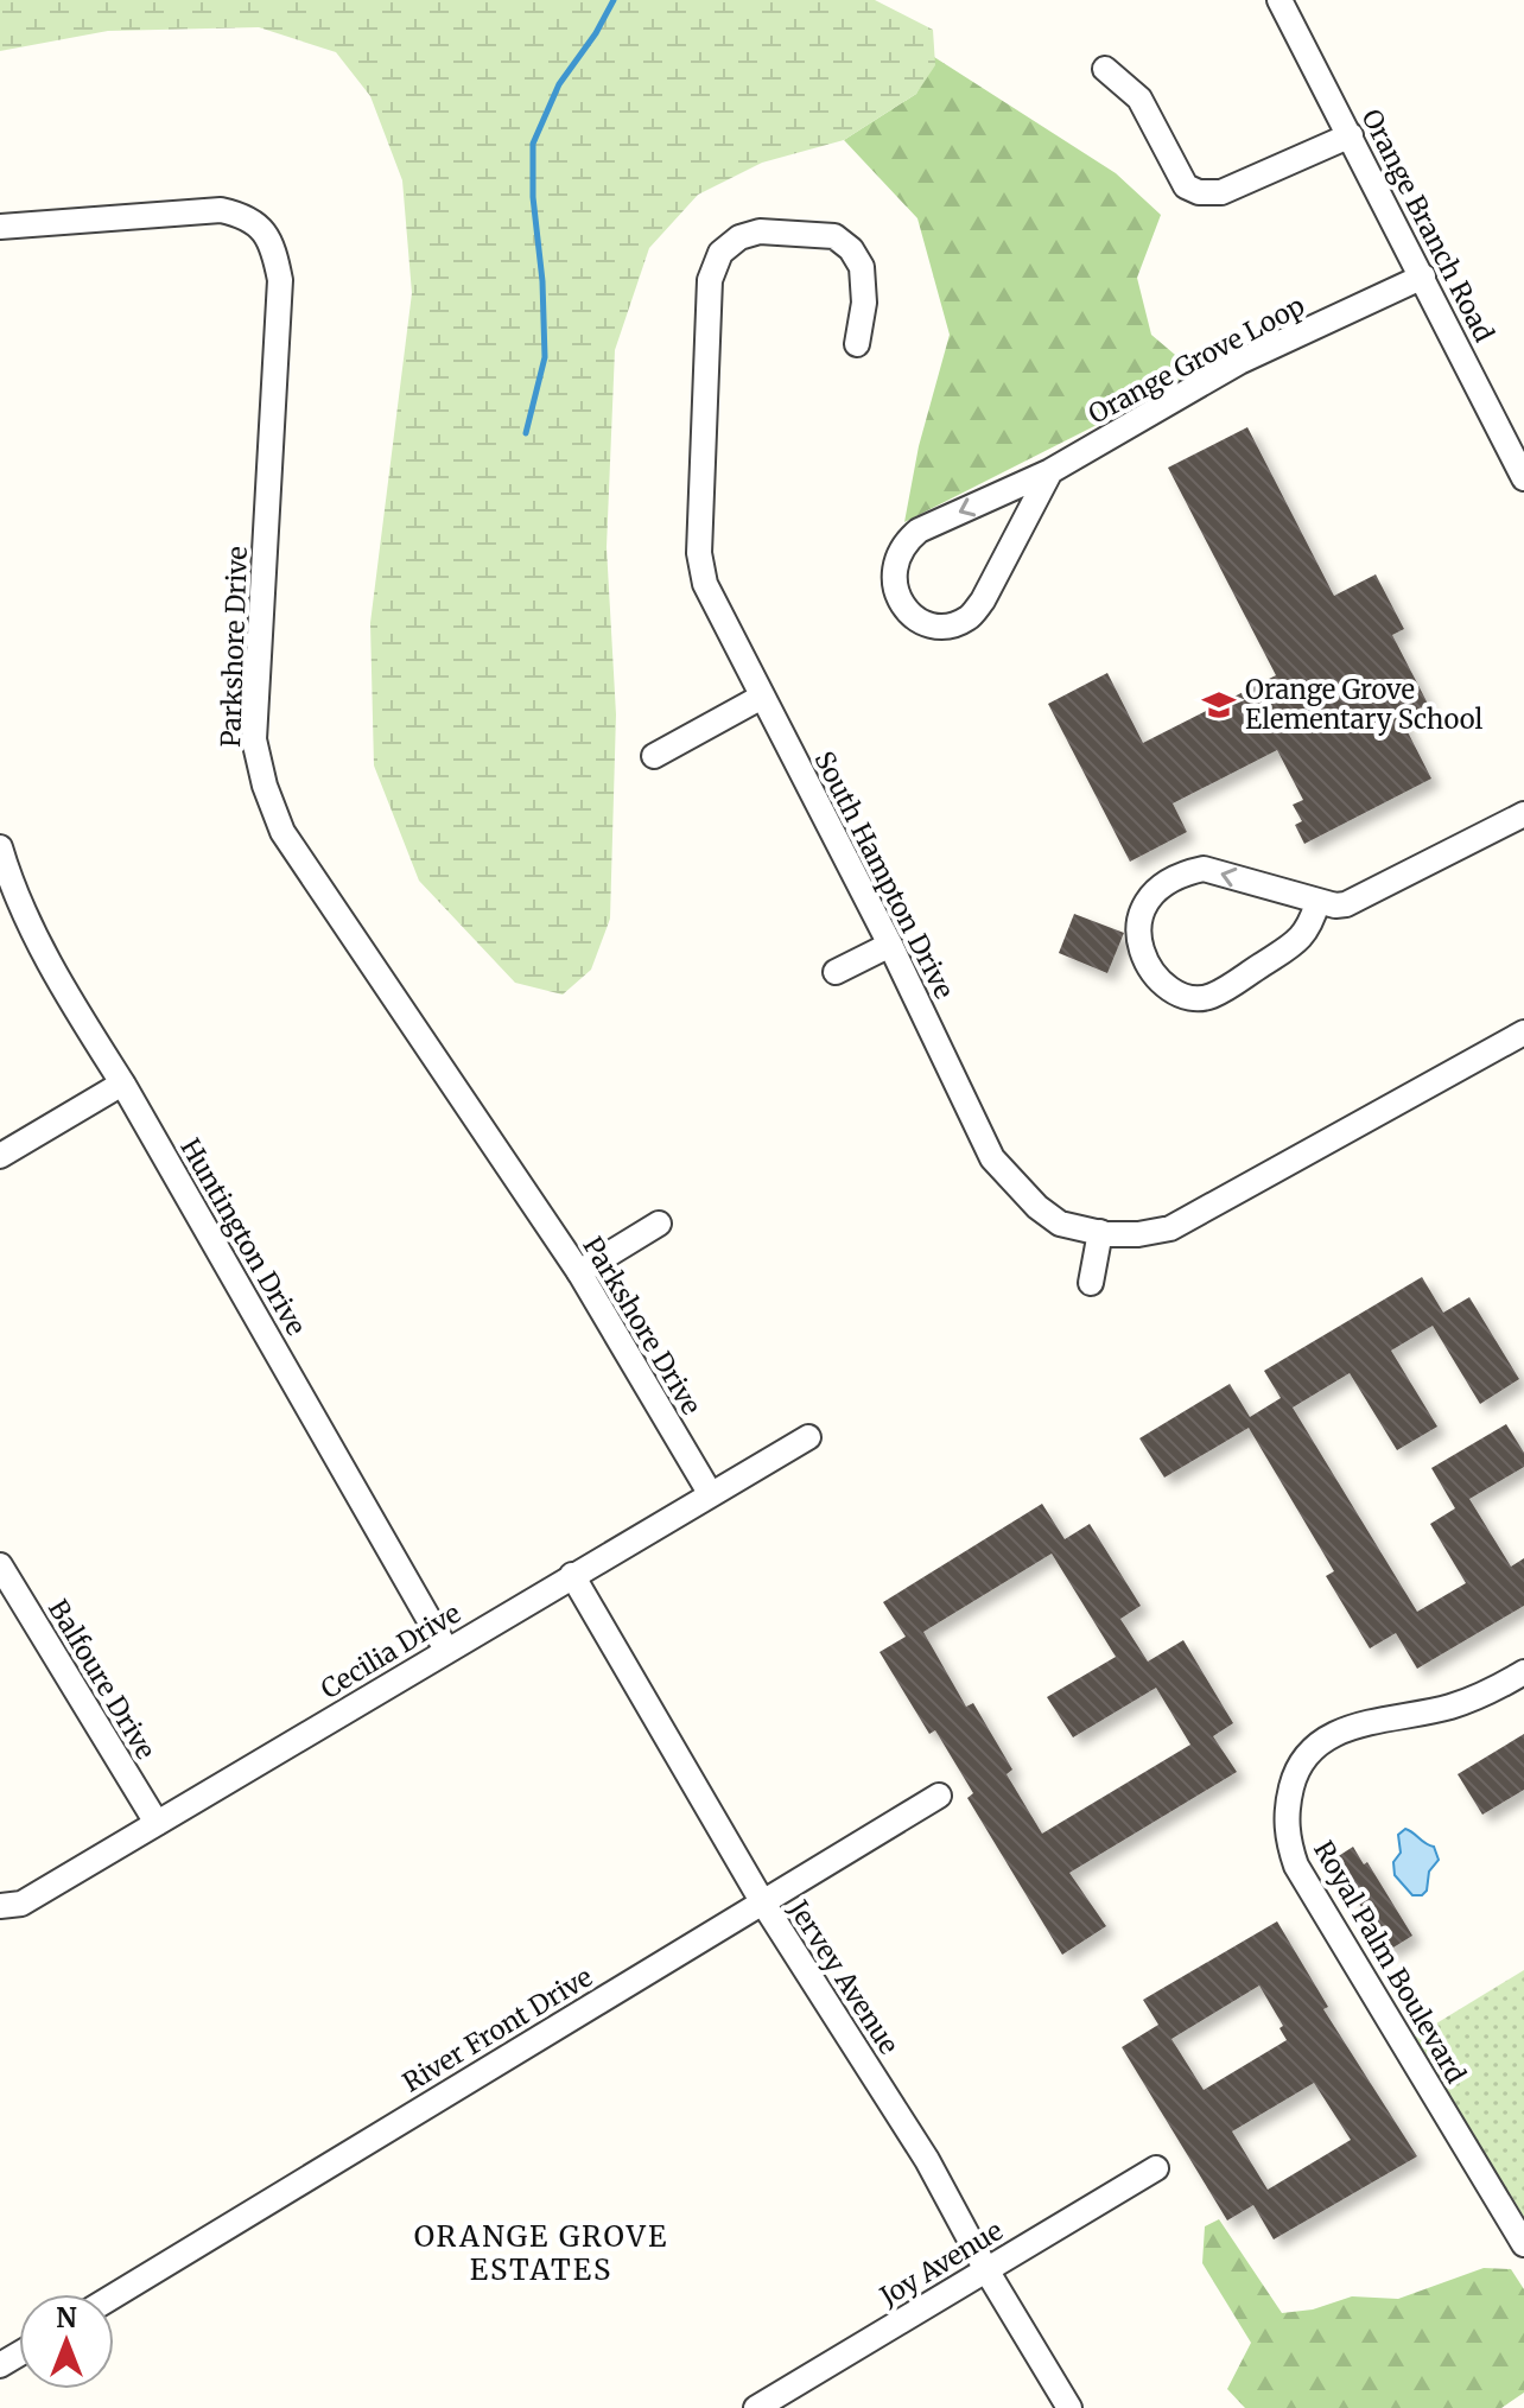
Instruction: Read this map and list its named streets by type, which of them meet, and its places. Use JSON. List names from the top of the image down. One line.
{"streets":{"street":["Orange Branch Road","Orange Grove Loop","Parkshore Drive","South Hampton Drive","Huntington Drive","Cecilia Drive","Balfoure Drive","Royal Palm Boulevard","Jervey Avenue","River Front Drive","Joy Avenue"]},"crossings":[["Orange Branch Road","Orange Grove Loop"],["Parkshore Drive","Cecilia Drive"],["Huntington Drive","Cecilia Drive"],["Cecilia Drive","Balfoure Drive"],["Cecilia Drive","Jervey Avenue"],["Jervey Avenue","River Front Drive"],["Jervey Avenue","Joy Avenue"]],"districts":["ORANGE GROVE ESTATES"],"places":{"school or university":["Orange Grove Elementary School"]},"north":"top"}
